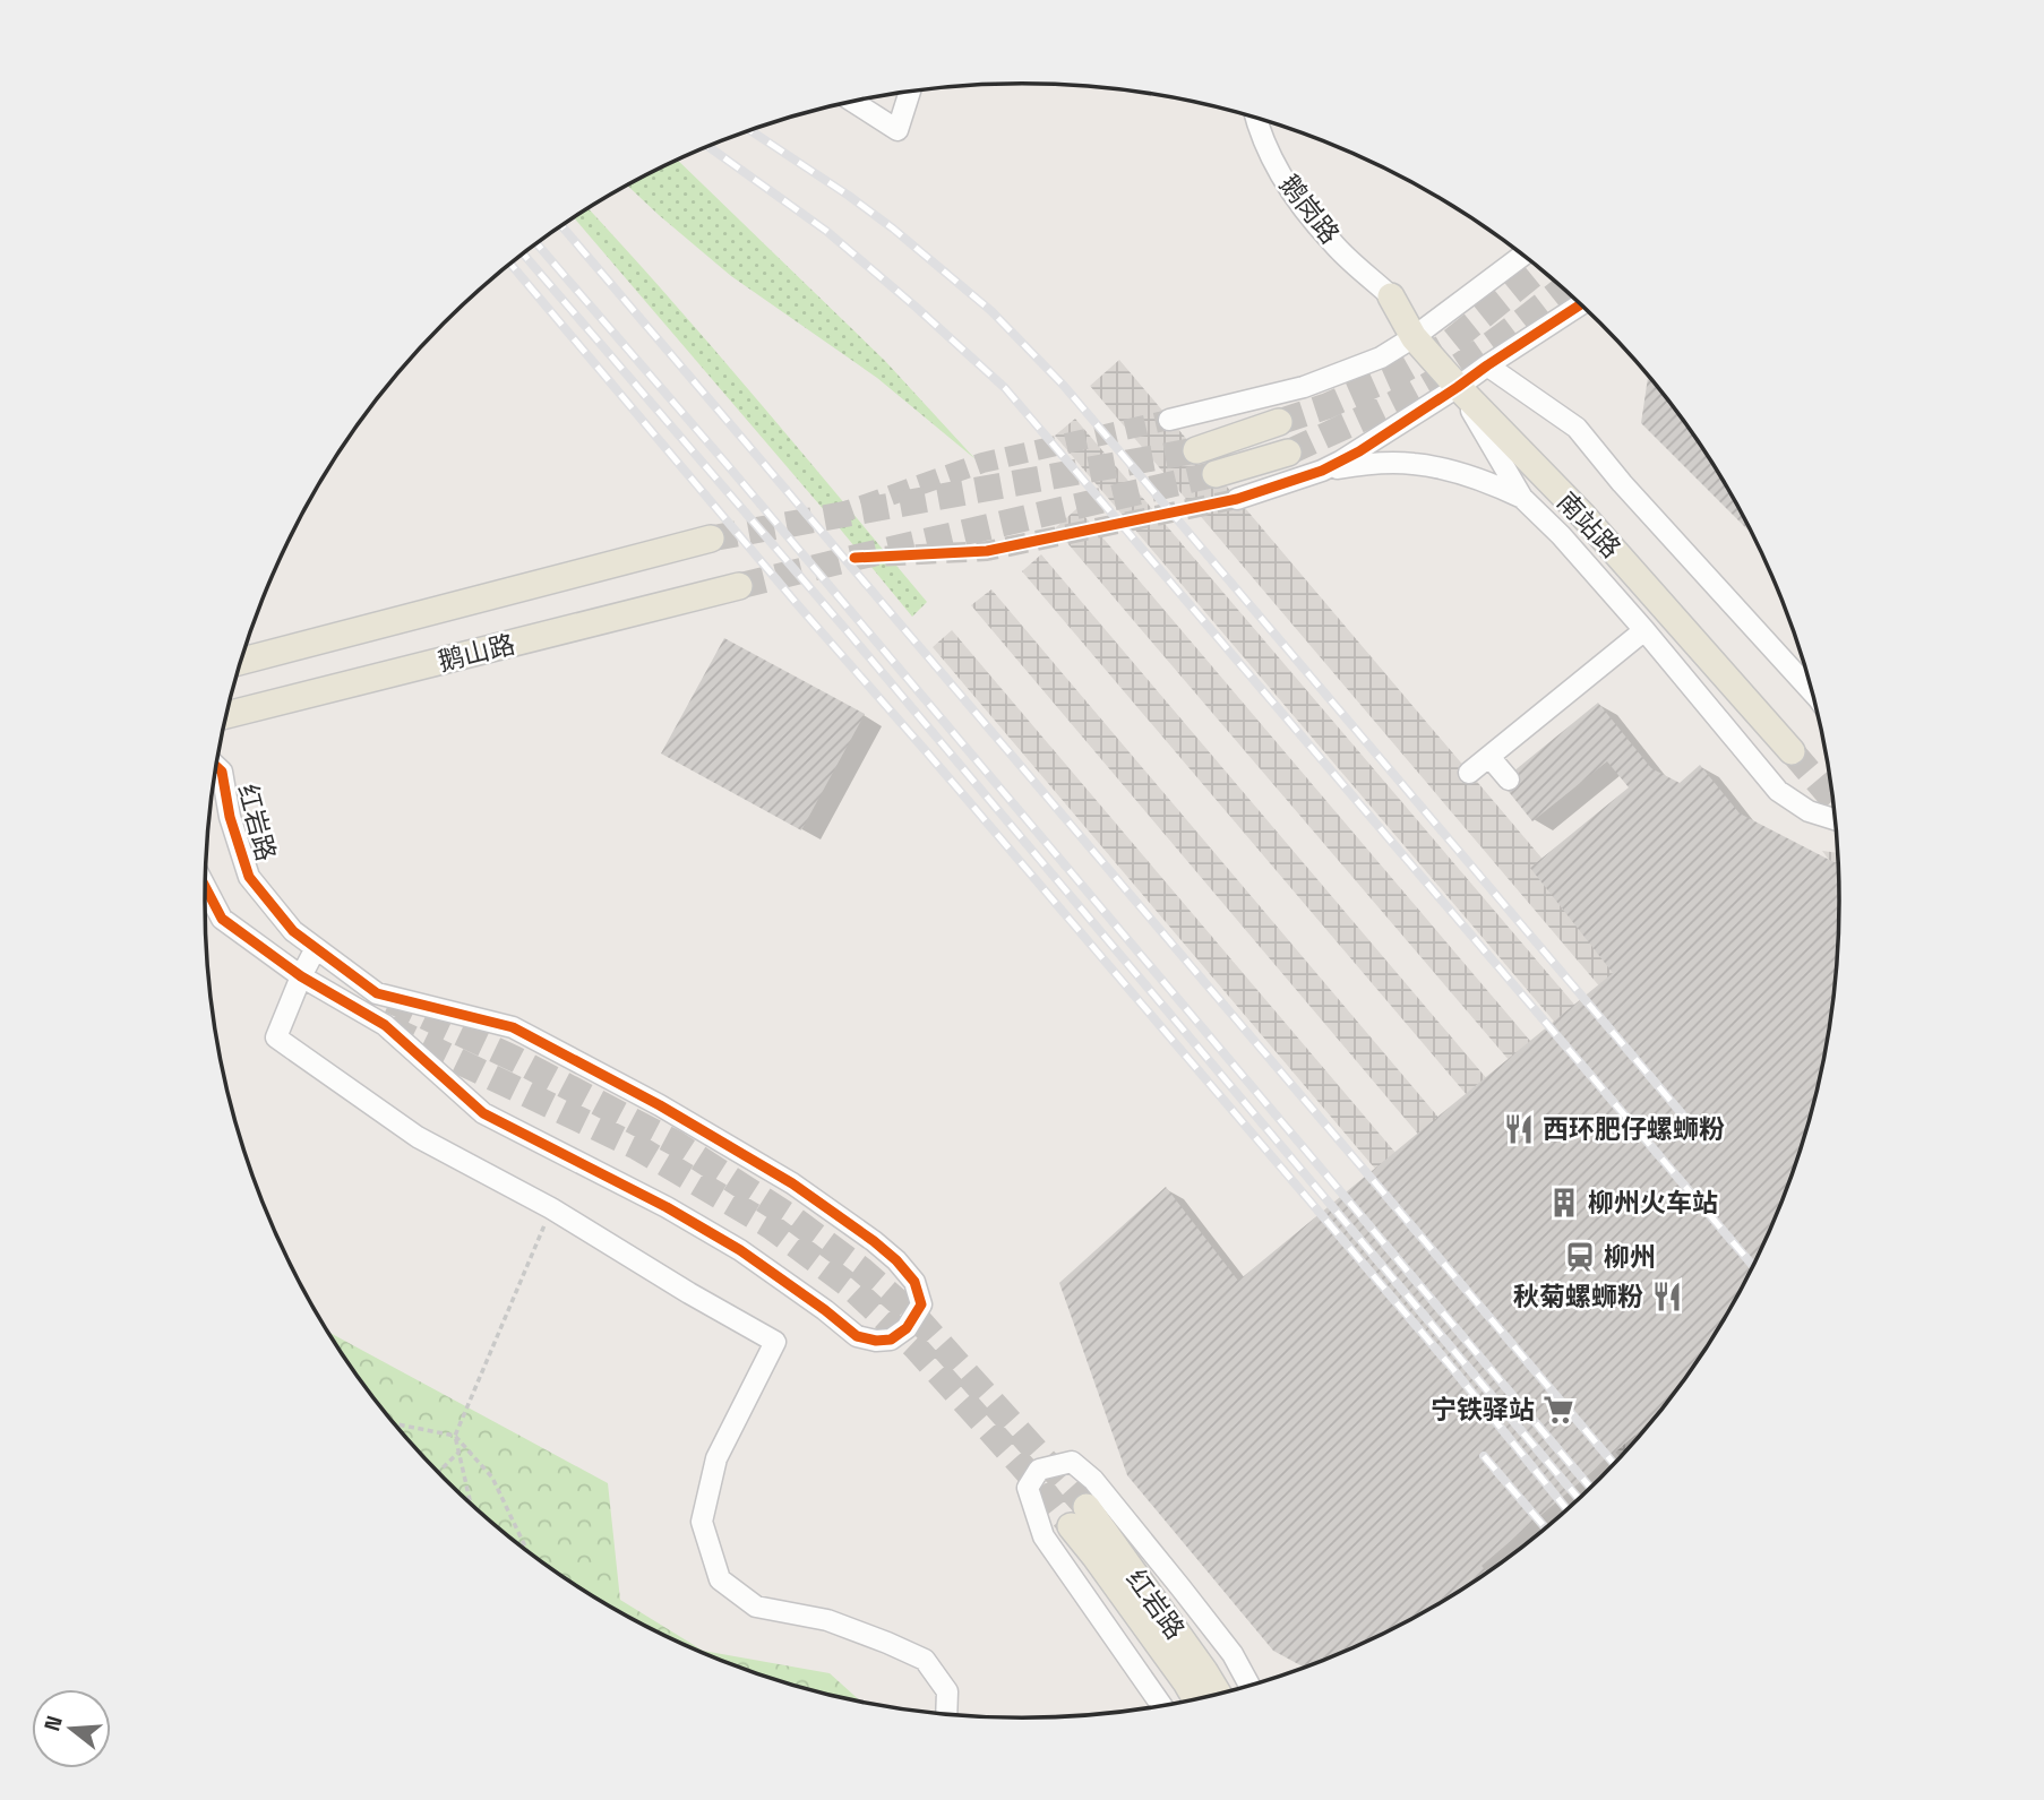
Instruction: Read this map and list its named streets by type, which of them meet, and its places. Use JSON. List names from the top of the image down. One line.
{"streets":{"main road":["南站路","鹅山路","红岩路"],"street":["鹅岗路"]},"crossings":[["鹅岗路","南站路"]],"places":{"restaurant":["西环肥仔螺蛳粉","秋菊螺蛳粉"],"building":["柳州火车站"],"station":["柳州"],"supermarket":["宁铁驿站"]},"north":"left"}
